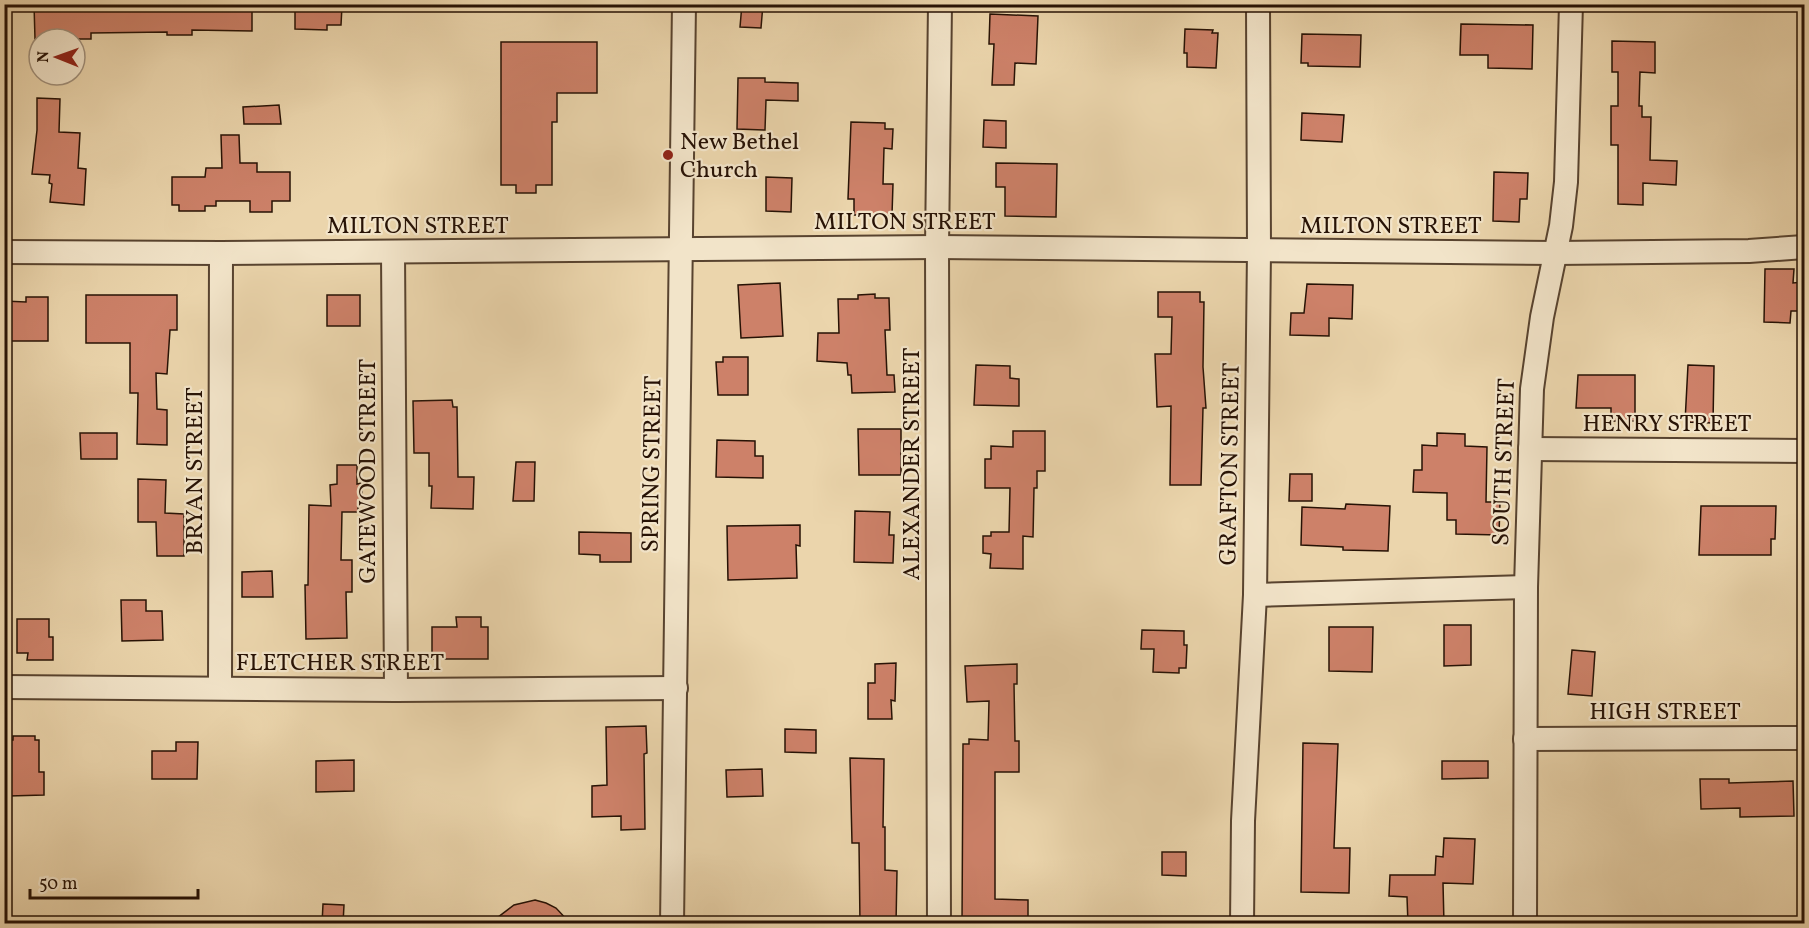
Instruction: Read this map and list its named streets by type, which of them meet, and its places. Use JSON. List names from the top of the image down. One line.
{"streets":{"street":["MILTON STREET","HENRY STREET","SOUTH STREET","SPRING STREET","ALEXANDER STREET","GRAFTON STREET","BRYAN STREET","GATEWOOD STREET","FLETCHER STREET","HIGH STREET"]},"crossings":[["MILTON STREET","SOUTH STREET"],["MILTON STREET","SPRING STREET"],["MILTON STREET","ALEXANDER STREET"],["MILTON STREET","GRAFTON STREET"],["MILTON STREET","BRYAN STREET"],["MILTON STREET","GATEWOOD STREET"],["HENRY STREET","SOUTH STREET"],["SOUTH STREET","HIGH STREET"],["SPRING STREET","FLETCHER STREET"],["BRYAN STREET","FLETCHER STREET"],["GATEWOOD STREET","FLETCHER STREET"]],"places":["New Bethel Church"],"scale_bar":"50 m","north":"left"}
